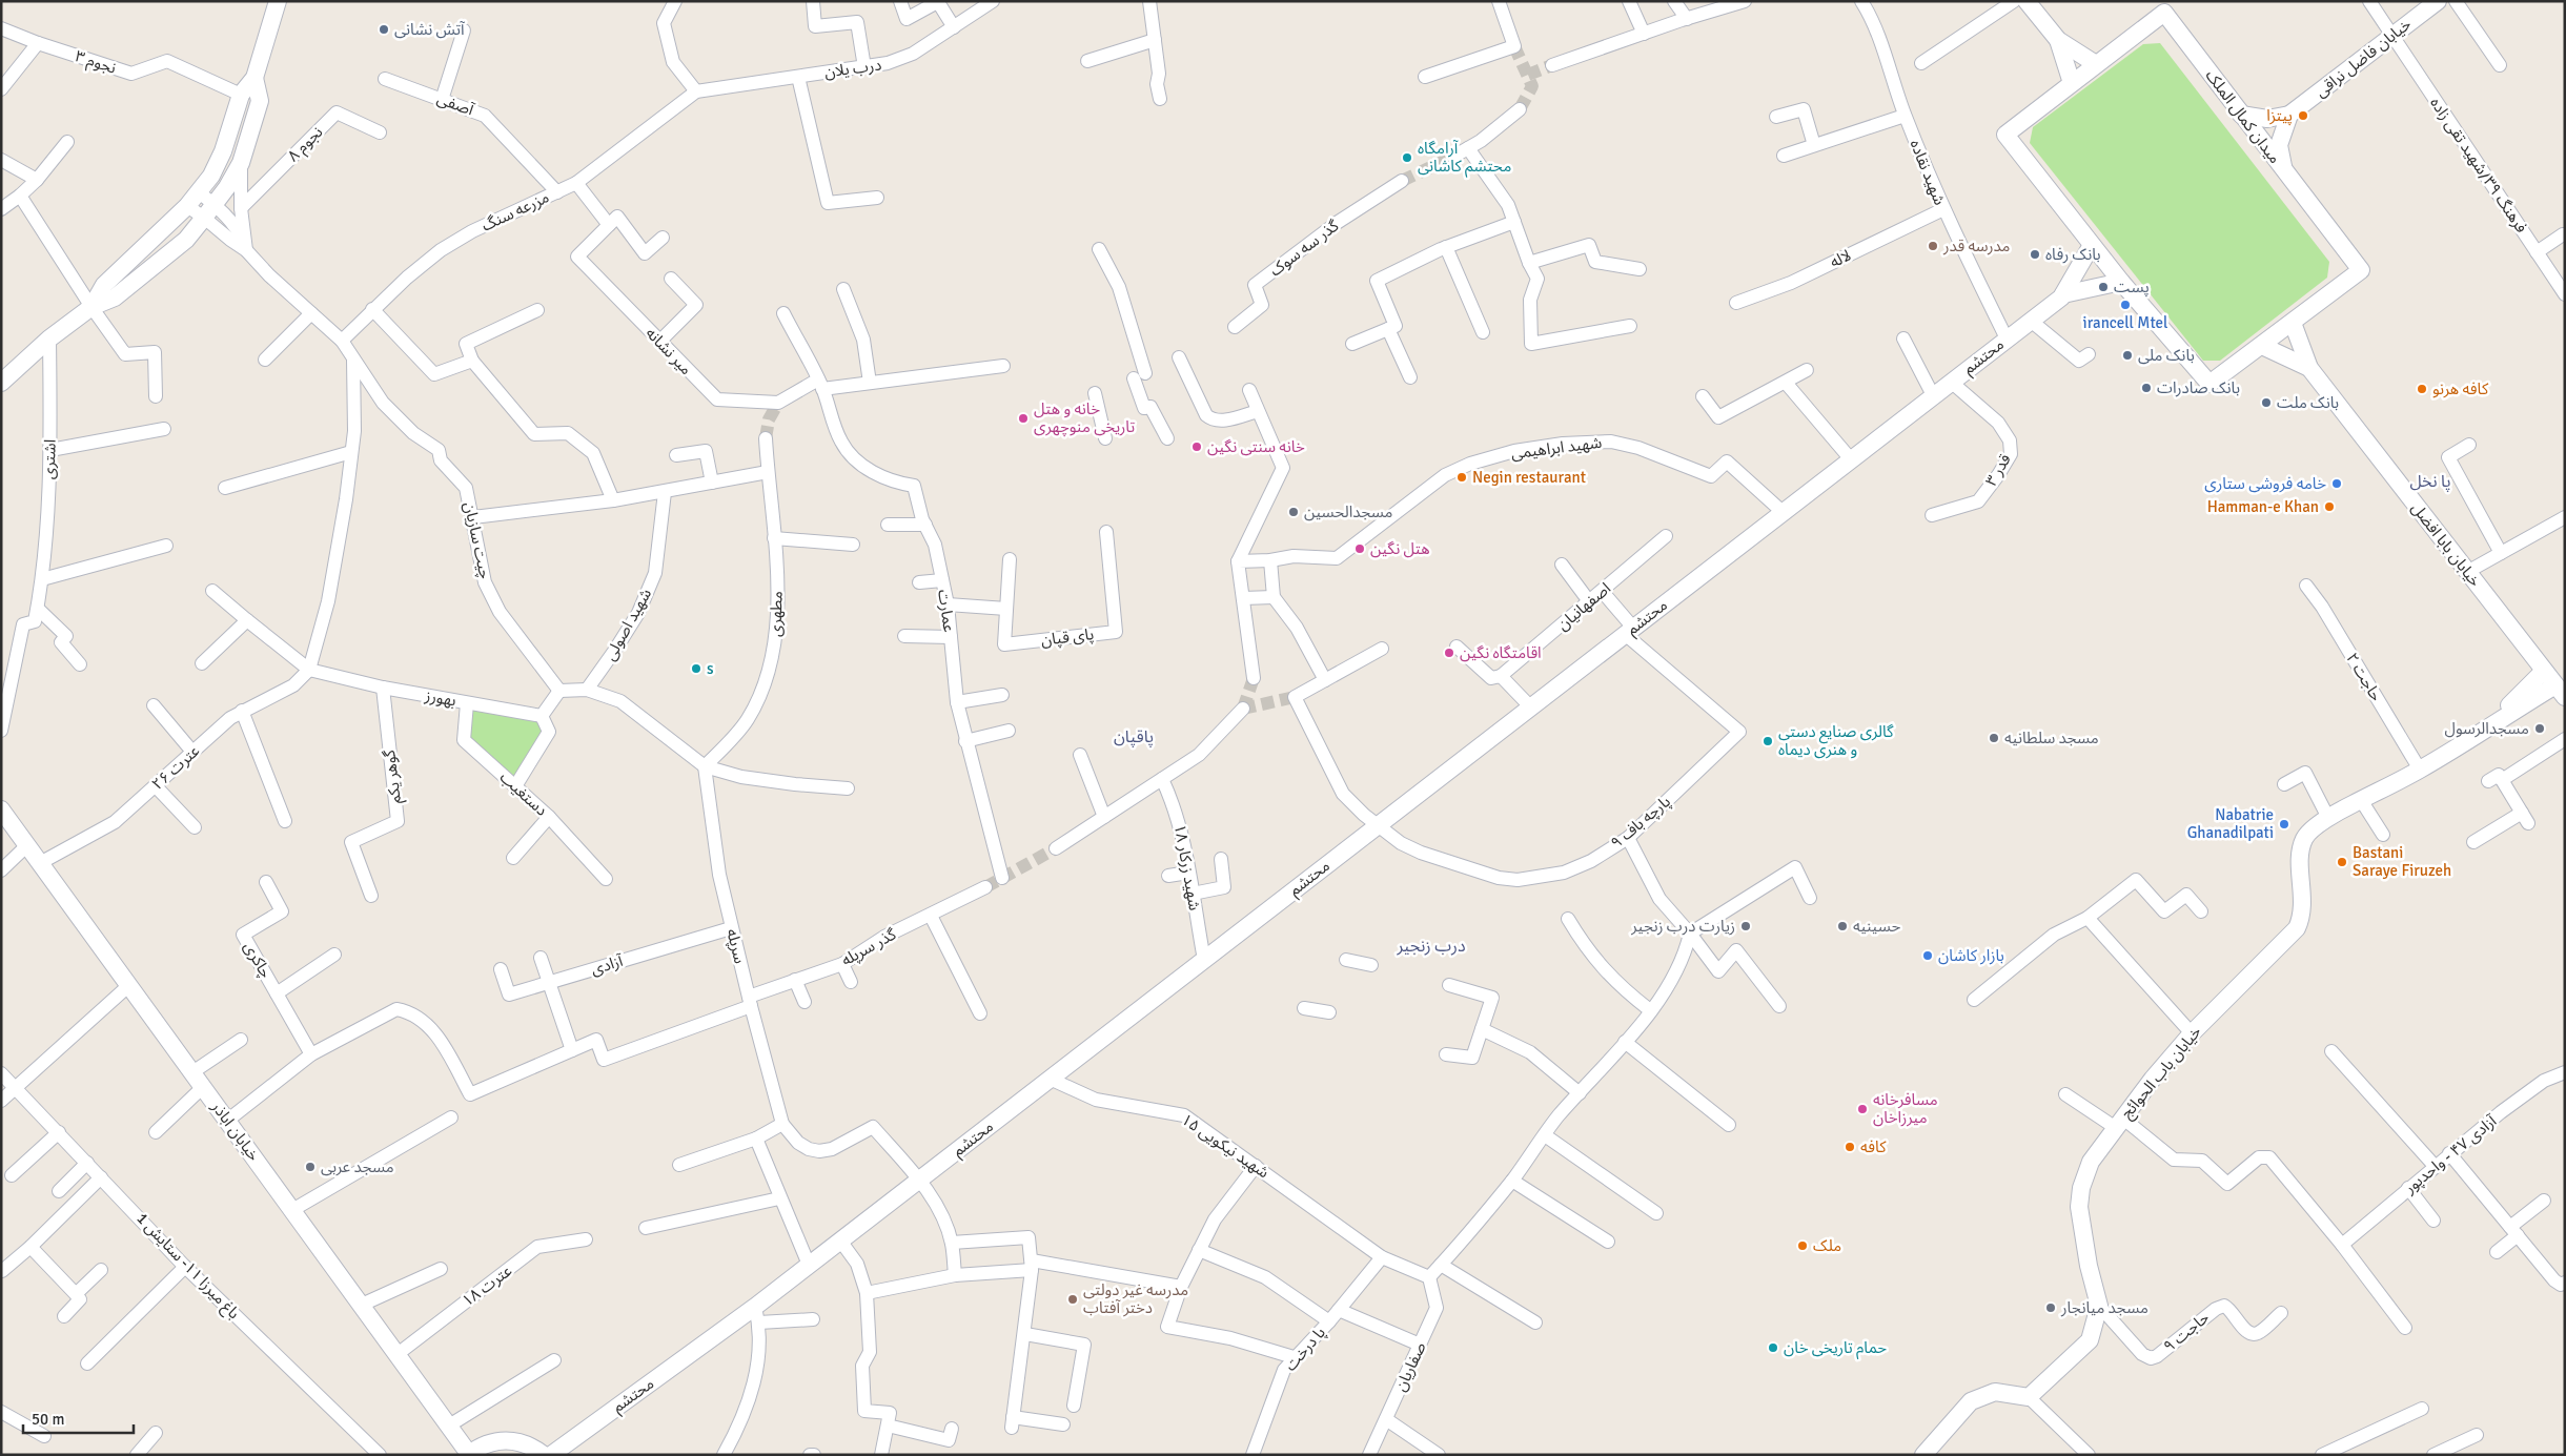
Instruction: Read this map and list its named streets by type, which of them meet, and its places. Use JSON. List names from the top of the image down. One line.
{"streets":{"main road":["خیابان فاضل نراقی","میدان کمال الملک","محتشم","خیابان بابا افضل","خیابان باب الحوائج","خیابان اباذر"],"street":["نجوم ۳","درب یلان","آصفی","نجوم ۸","فرهنگ ۳۹/شهید تقی زاده","شهید نقاده","مزرعه سنگ","گذر سه سوک","لاله","میر نشانه","شهید ابراهیمی","اشتری","قدر ۳","چیت سازیان","اصفهانیان","عمارت","مطهری","شهید اصولی","پای قپان","حاجت ۲","بهورز","عترت ۲۶","گوهر یکم","دستغیب","پارچه باف ۹","شهید زرکار ۱۸","سرپله","گذر سرپله","چاکری","آزادی","شهید نیکویی ۱۵","آزادی ۴۷ - واحدپور","باغ میرزا ۱۱- ستایش 1","عترت ۱۸","حاجت ۹","پا درخت","صفاریان"]},"crossings":[["خیابان فاضل نراقی","میدان کمال الملک"],["خیابان فاضل نراقی","فرهنگ ۳۹/شهید تقی زاده"],["درب یلان","مزرعه سنگ"],["آصفی","مزرعه سنگ"],["میدان کمال الملک","محتشم"],["میدان کمال الملک","خیابان بابا افضل"],["شهید نقاده","لاله"],["شهید نقاده","محتشم"],["مزرعه سنگ","چیت سازیان"],["میر نشانه","عمارت"],["محتشم","شهید ابراهیمی"],["محتشم","قدر ۳"],["محتشم","پارچه باف ۹"],["محتشم","شهید زرکار ۱۸"],["محتشم","شهید نیکویی ۱۵"],["خیابان بابا افضل","خیابان باب الحوائج"],["مطهری","سرپله"],["حاجت ۲","خیابان باب الحوائج"],["بهورز","عترت ۲۶"],["بهورز","گوهر یکم"],["بهورز","دستغیب"],["عترت ۲۶","خیابان اباذر"],["سرپله","گذر سرپله"],["سرپله","آزادی"],["خیابان باب الحوائج","حاجت ۹"],["خیابان اباذر","عترت ۱۸"],["شهید نیکویی ۱۵","پا درخت"],["شهید نیکویی ۱۵","صفاریان"]],"districts":["پا نخل","پاقپان","درب زنجیر"],"places":["آتش نشانی","پیتزا","آرامگاه محتشم کاشانی","مدرسه قدر","بانک رفاه","پست","irancell Mtel","بانک ملی","بانک صادرات","کافه هرنو","بانک ملت","خانه و هتل تاریخی منوچهری","خانه سنتی نگین","Negin restaurant","خامه فروشی ستاری","Hamman-e Khan","مسجدالحسین","هتل نگین","اقامتگاه نگین","s","مسجدالرسول","مسجد سلطانیه","گالری صنایع دستی و هنری دیماه","Nabatrie Ghanadilpati","Bastani Saraye Firuzeh","زیارت درب زنجیر","حسینیه","بازار کاشان","مسافرخانه میرزاخان","کافه","مسجد عربی","ملک","مدرسه غیر دولتی دختر آفتاب","مسجد میانجار","حمام تاریخی خان"],"scale_bar":"50 m"}
